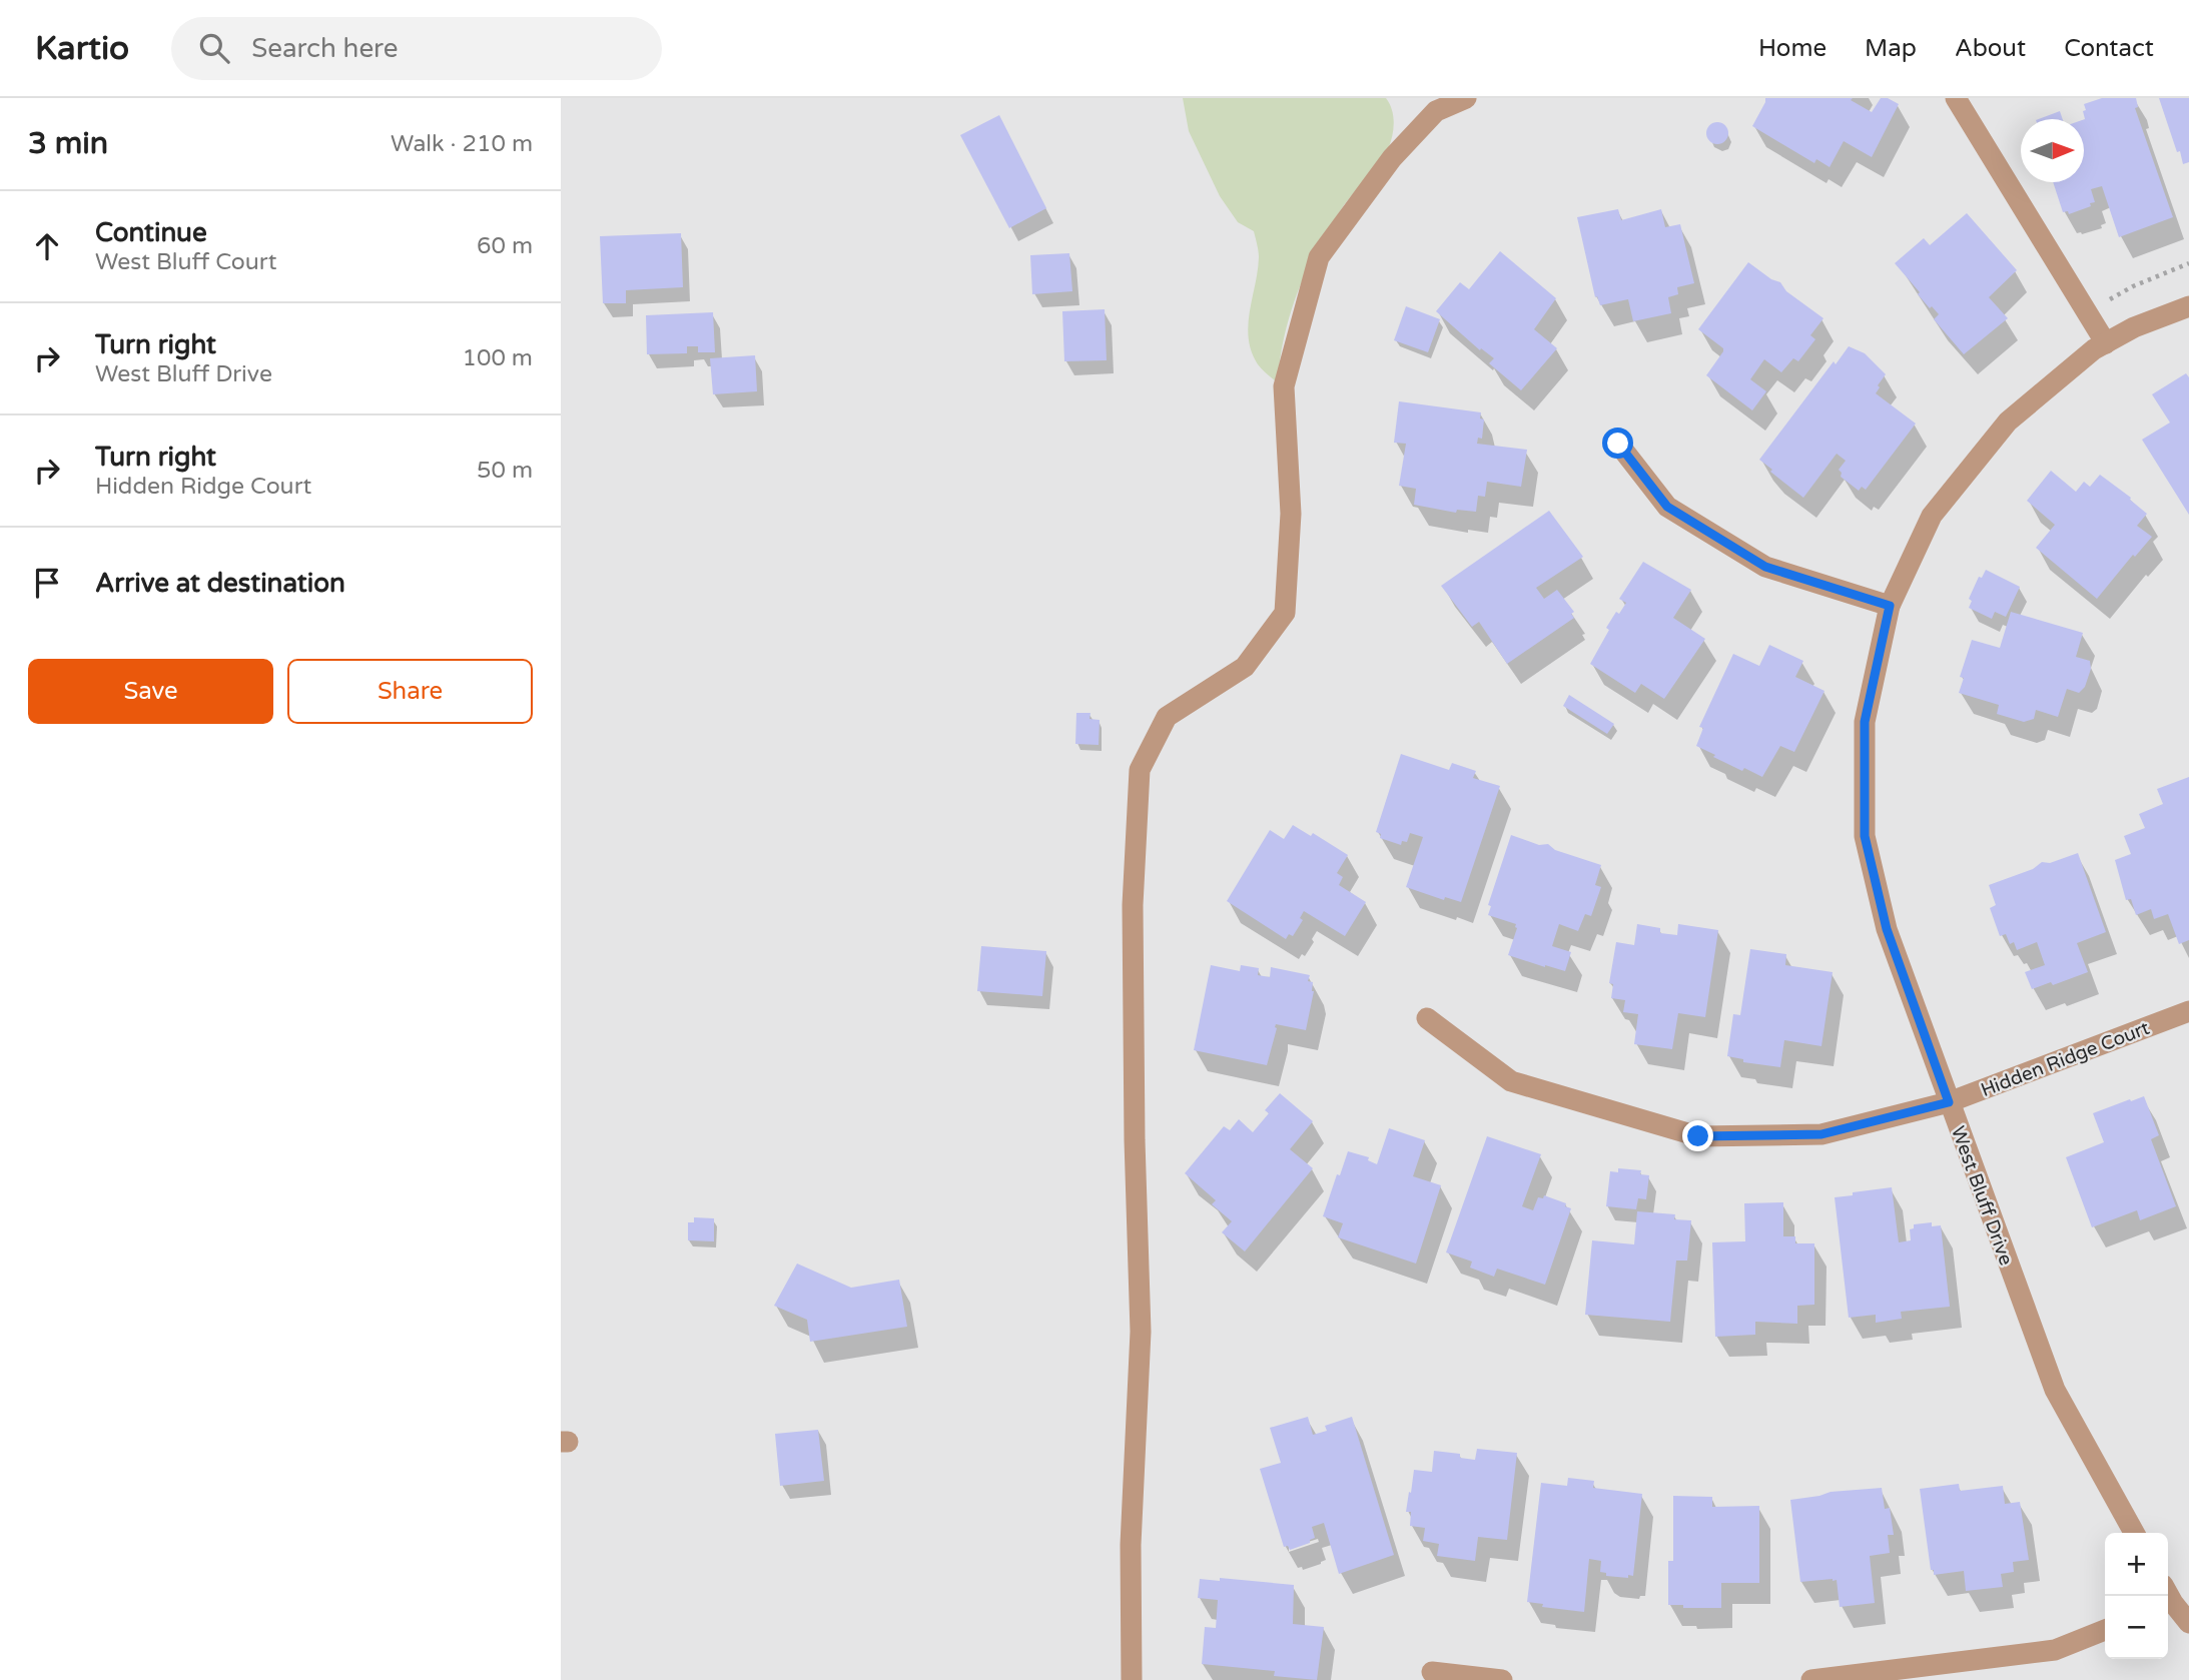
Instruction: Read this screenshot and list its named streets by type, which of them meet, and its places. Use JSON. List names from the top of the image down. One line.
{"streets":{"street":["Hidden Ridge Court","West Bluff Drive"]},"crossings":[["Hidden Ridge Court","West Bluff Drive"]],"north":"right","page":{"header":"Kartio","search":"Search here","nav":["Home","Map","About","Contact"],"heading":["3 min","Walk · 210 m"],"list":[["Continue","West Bluff Court","60 m"],["Turn right","West Bluff Drive","100 m"],["Turn right","Hidden Ridge Court","50 m"],"Arrive at destination"],"buttons":["Save","Share"],"map_buttons":["+","−"]}}
